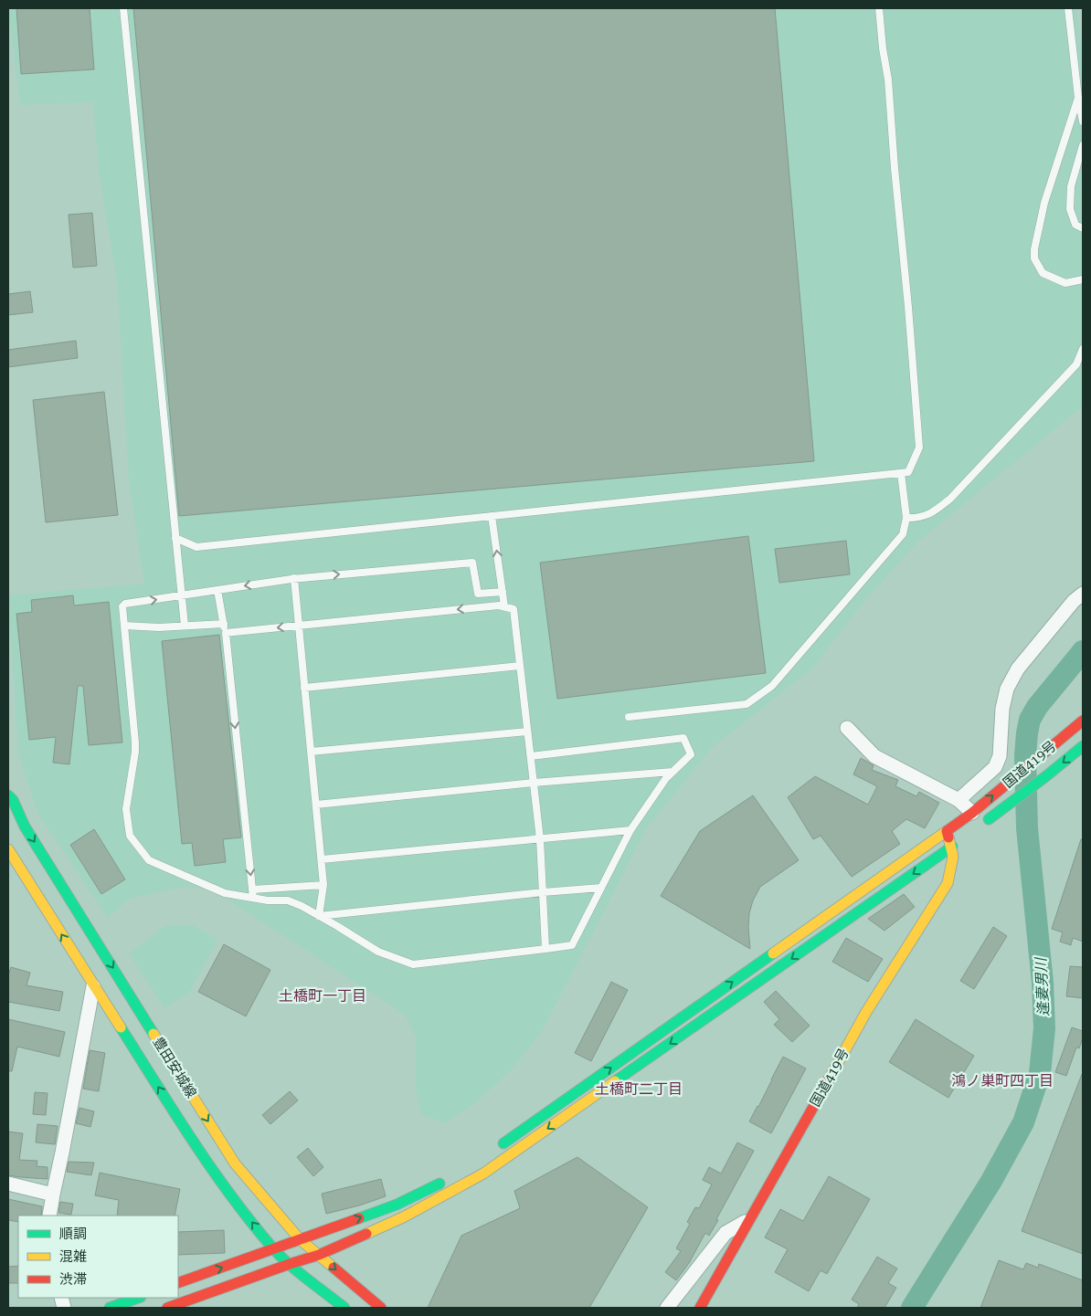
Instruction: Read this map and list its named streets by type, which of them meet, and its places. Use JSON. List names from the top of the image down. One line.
{"streets":{"main road":["国道419号","豊田安城線"]},"districts":["土橋町一丁目","鴻ノ巣町四丁目","土橋町二丁目"],"water":["逢妻男川"],"legend":["順調","混雑","渋滞"]}
